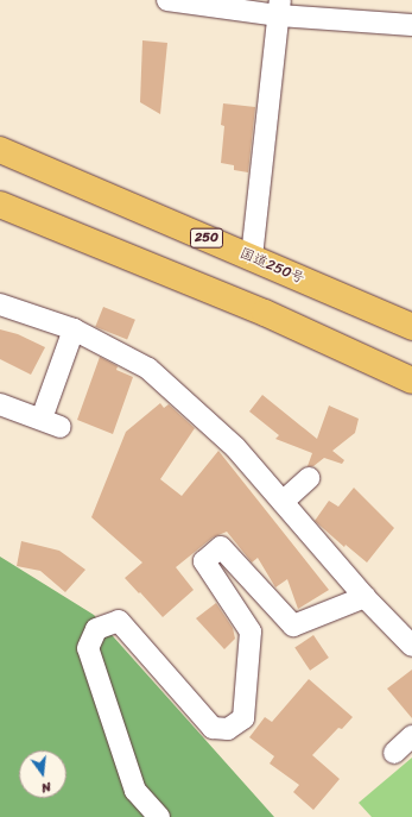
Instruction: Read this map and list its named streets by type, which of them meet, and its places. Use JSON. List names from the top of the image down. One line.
{"streets":{"highway":["250","国道250号"]},"north":"bottom"}
